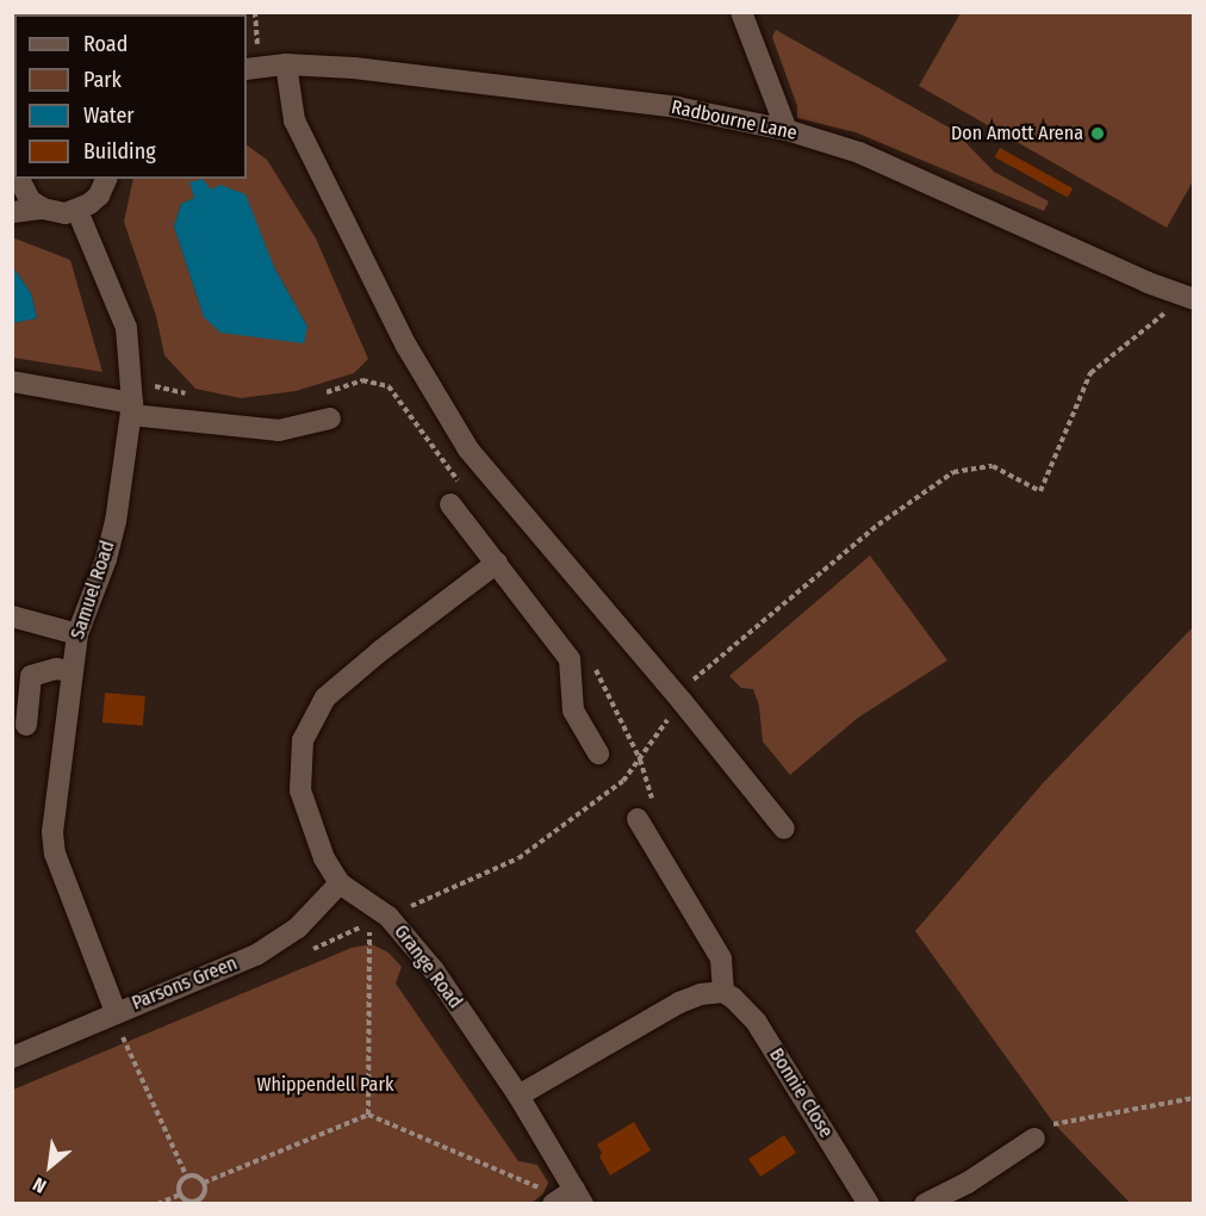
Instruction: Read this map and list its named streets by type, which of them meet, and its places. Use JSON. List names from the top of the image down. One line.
{"streets":{"street":["Radbourne Lane","Samuel Road","Grange Road","Parsons Green","Bonnie Close"]},"crossings":[["Samuel Road","Parsons Green"],["Grange Road","Parsons Green"]],"parks":["Whippendell Park"],"places":["Don Amott Arena"],"legend":["Road","Park","Water","Building"],"north":"bottom left"}
